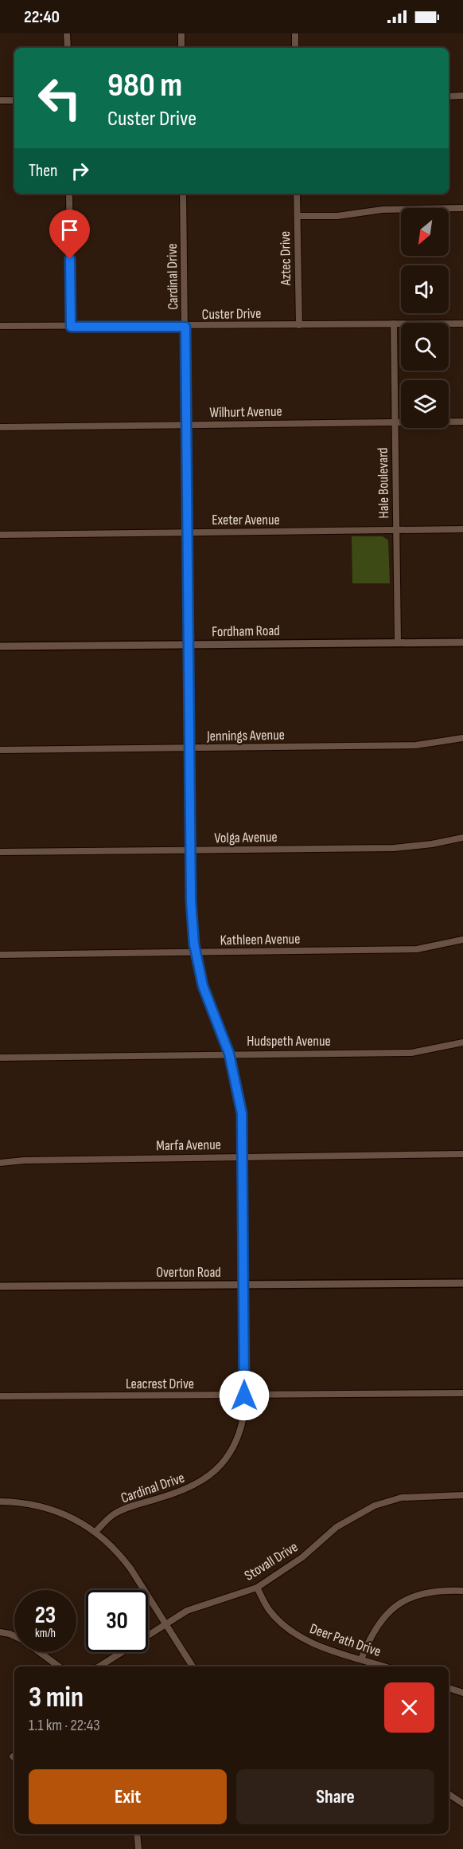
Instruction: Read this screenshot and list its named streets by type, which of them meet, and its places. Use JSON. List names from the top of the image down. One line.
{"streets":{"street":["Aztec Drive","Cardinal Drive","Custer Drive","Wilhurt Avenue","Hale Boulevard","Exeter Avenue","Fordham Road","Jennings Avenue","Volga Avenue","Kathleen Avenue","Hudspeth Avenue","Marfa Avenue","Overton Road","Leacrest Drive","Stovall Drive","Deer Path Drive"]},"crossings":[["Aztec Drive","Custer Drive"],["Cardinal Drive","Custer Drive"],["Cardinal Drive","Wilhurt Avenue"],["Cardinal Drive","Exeter Avenue"],["Cardinal Drive","Fordham Road"],["Cardinal Drive","Jennings Avenue"],["Cardinal Drive","Volga Avenue"],["Cardinal Drive","Kathleen Avenue"],["Cardinal Drive","Hudspeth Avenue"],["Cardinal Drive","Marfa Avenue"],["Cardinal Drive","Overton Road"],["Cardinal Drive","Leacrest Drive"],["Custer Drive","Hale Boulevard"],["Wilhurt Avenue","Hale Boulevard"],["Hale Boulevard","Exeter Avenue"],["Hale Boulevard","Fordham Road"],["Stovall Drive","Deer Path Drive"]],"north":"bottom left","page":{"status":"22:40","turn":["980 m","Custer Drive"],"then":"Then","speed":"23 km/h","limit":"30","heading":["3 min","1.1 km · 22:43"],"buttons":["Exit","Share"]}}
